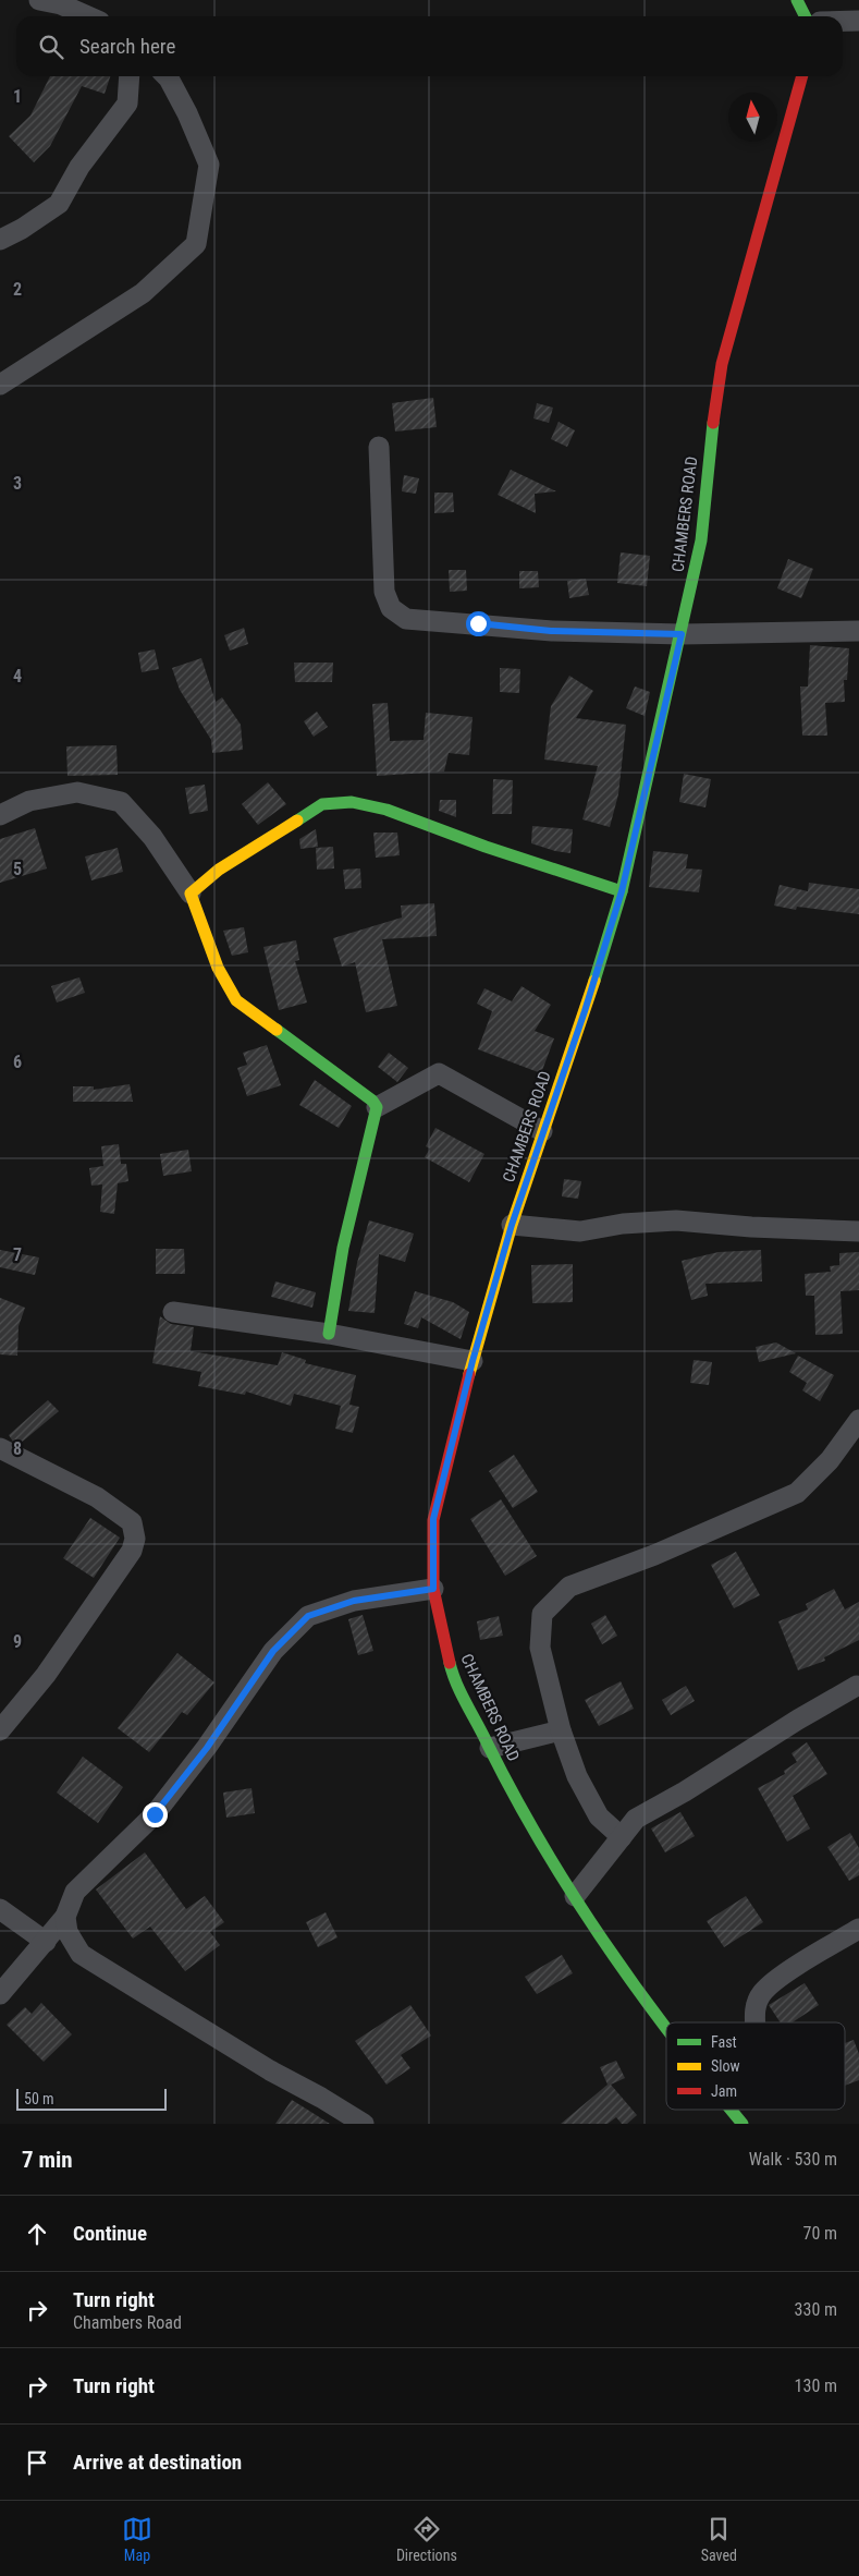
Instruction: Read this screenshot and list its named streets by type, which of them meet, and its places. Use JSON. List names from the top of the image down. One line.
{"streets":{"street":["CHAMBERS ROAD"]},"legend":["Fast","Slow","Jam"],"scale_bar":"50 m","north":"top","page":{"search":"Search here","scale":"50 m","heading":["7 min","Walk · 530 m"],"list":[["Continue","70 m"],["Turn right","Chambers Road","330 m"],["Turn right","130 m"],"Arrive at destination"],"nav":["Map","Directions","Saved"]},"grid":{"rows":["1","2","3","4","5","6","7","8","9"]}}
